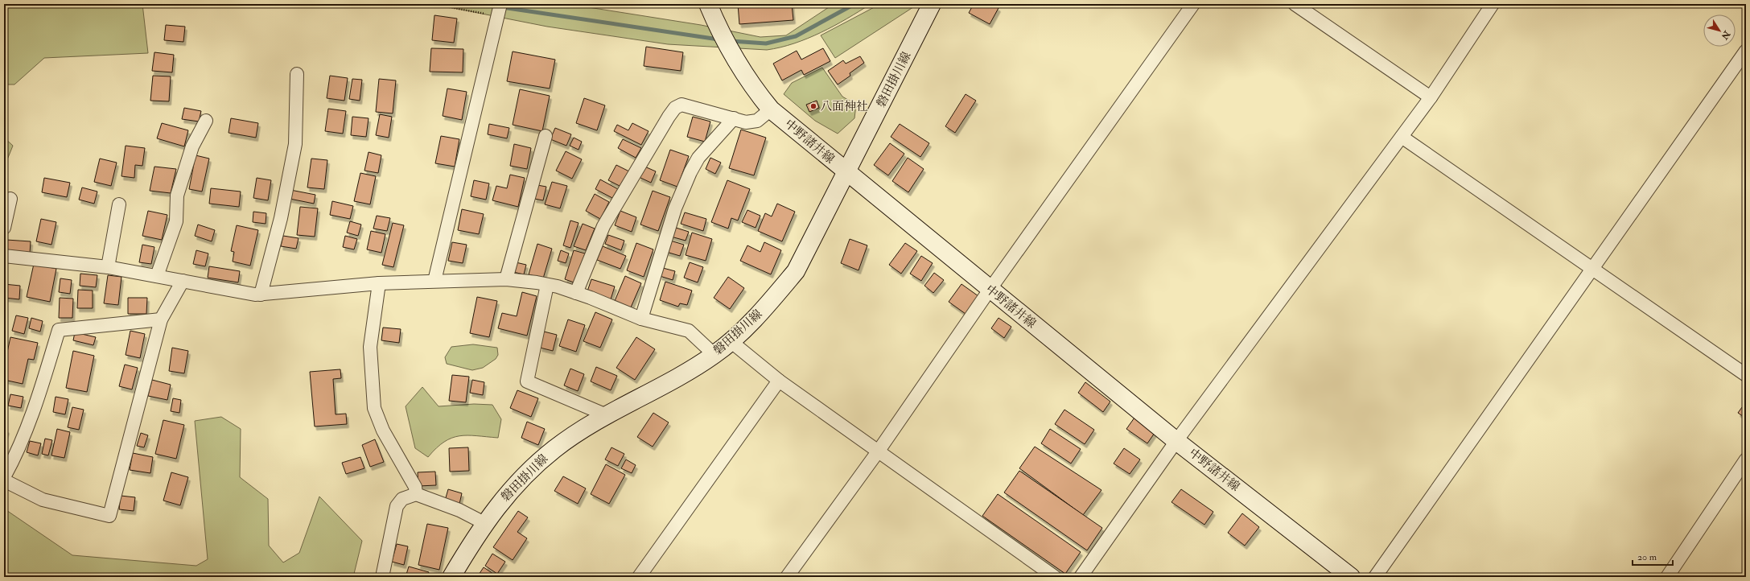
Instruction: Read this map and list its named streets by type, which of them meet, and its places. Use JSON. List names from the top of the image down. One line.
{"streets":{"main road":["磐田掛川線","中野諸井線"]},"crossings":[["磐田掛川線","中野諸井線"]],"places":["八面神社"],"scale_bar":"20 m","north":"bottom right"}
